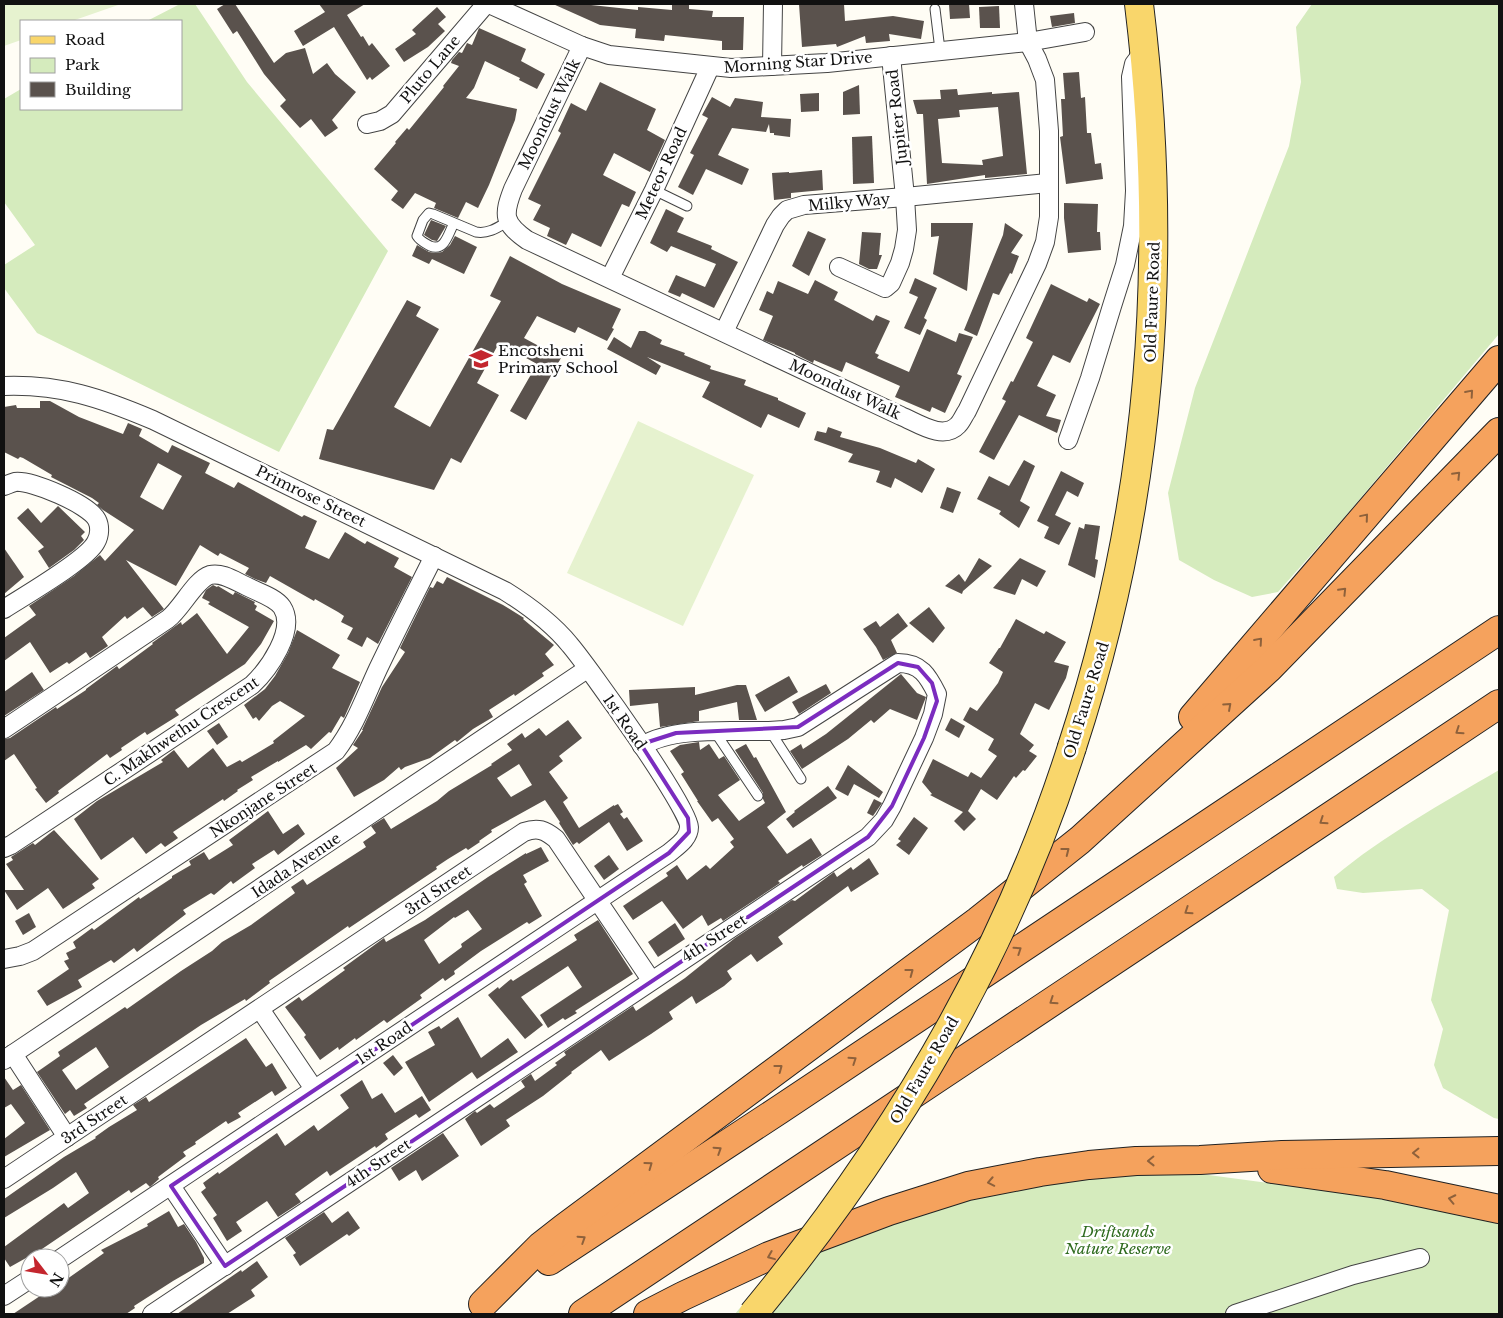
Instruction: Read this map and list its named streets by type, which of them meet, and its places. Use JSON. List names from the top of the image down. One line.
{"streets":{"main road":["Old Faure Road"],"street":["Morning Star Drive","Pluto Lane","Moondust Walk","Jupiter Road","Meteor Road","Milky Way","Primrose Street","1st Road","C. Makhwethu Crescent","Nkonjane Street","Idada Avenue","3rd Street","4th Street"]},"crossings":[["Morning Star Drive","Pluto Lane"],["Morning Star Drive","Moondust Walk"],["Morning Star Drive","Jupiter Road"],["Morning Star Drive","Meteor Road"],["Moondust Walk","Meteor Road"],["Moondust Walk","Milky Way"],["Jupiter Road","Milky Way"],["Primrose Street","1st Road"],["Primrose Street","Nkonjane Street"],["Primrose Street","Idada Avenue"],["1st Road","Idada Avenue"],["1st Road","3rd Street"],["1st Road","4th Street"]],"parks":["Driftsands Nature Reserve"],"places":{"school or university":["Encotsheni Primary School"]},"legend":["Road","Park","Building"],"north":"bottom right"}
